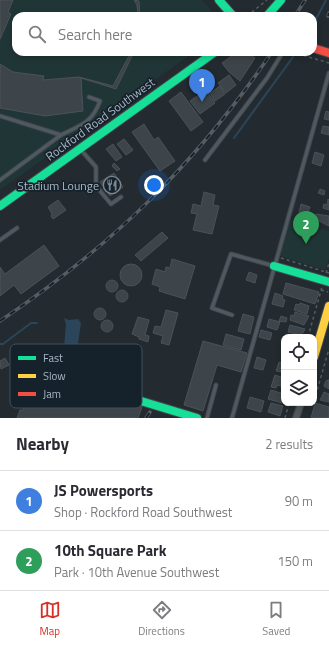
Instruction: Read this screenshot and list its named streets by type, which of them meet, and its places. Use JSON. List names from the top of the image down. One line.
{"streets":{"street":["Rockford Road Southwest"]},"places":{"restaurant":["Stadium Lounge"]},"legend":["Fast","Slow","Jam"],"page":{"search":"Search here","pins":["1","2"],"heading":["Nearby","2 results"],"list":[{"mark":"1","name":"JS Powersports","note":"Shop · Rockford Road Southwest","value":"90 m"},{"mark":"2","name":"10th Square Park","note":"Park · 10th Avenue Southwest","value":"150 m"}],"nav":["Map","Directions","Saved"]}}
